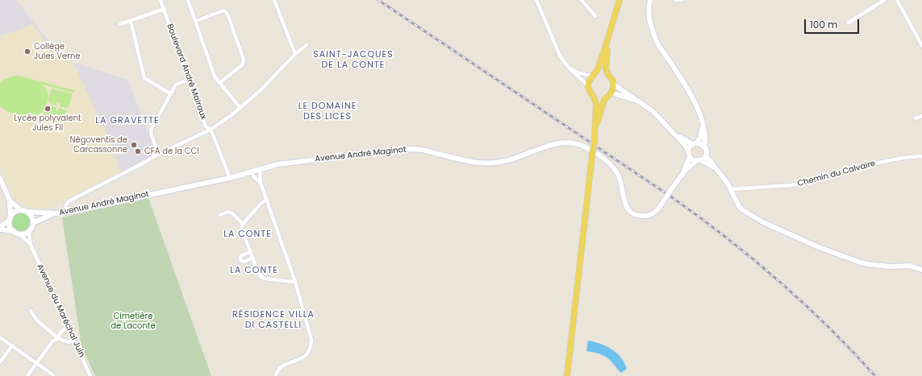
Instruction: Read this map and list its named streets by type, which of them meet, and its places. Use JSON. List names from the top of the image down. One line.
{"streets":{"street":["Boulevard André Malraux","Avenue André Maginot","Chemin du Calvaire","Avenue du Maréchal Juin"]},"crossings":[["Boulevard André Malraux","Avenue André Maginot"],["Avenue André Maginot","Avenue du Maréchal Juin"]],"districts":["SAINT-JACQUES DE LA CONTE","LE DOMAINE DES LICES","LA GRAVETTE","LA CONTE","LA CONTE","RÉSIDENCE VILLA DI CASTELLI"],"parks":["Cimetière de Laconte"],"places":["Collège Jules Verne","Lycée polyvalent Jules Fil","Négoventis de Carcassonne","CFA de la CCI"],"scale_bar":"100 m"}
